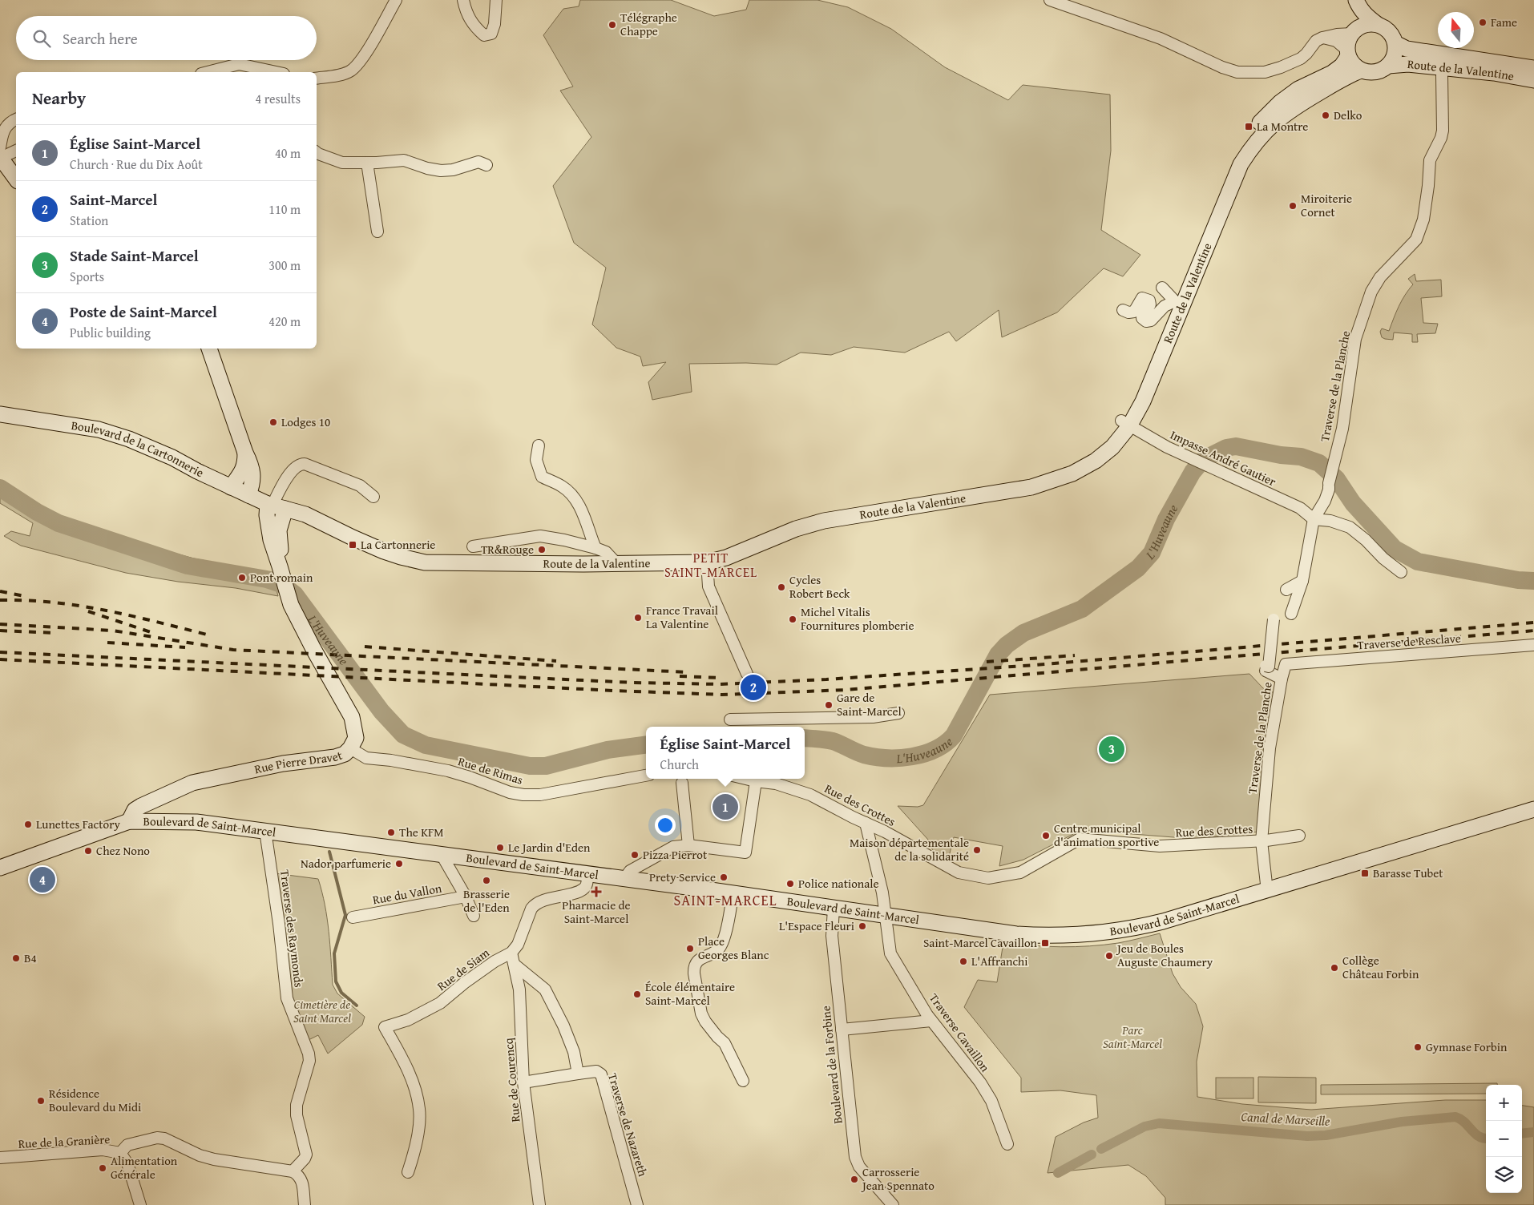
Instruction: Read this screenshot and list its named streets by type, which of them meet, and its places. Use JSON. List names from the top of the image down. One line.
{"streets":{"main road":["Route de la Valentine","Boulevard de la Cartonnerie","Rue Pierre Dravet","Boulevard de Saint-Marcel"],"street":["Traverse de la Planche","Impasse André Gautier","Traverse de Resclave","Rue de Rimas","Rue des Crottes","Rue du Vallon","Traverse des Raymonds","Rue de Siam","Traverse Cavaillon","Boulevard de la Forbine","Rue de Courencq","Traverse de Nazareth","Rue de la Granière"]},"crossings":[["Route de la Valentine","Boulevard de la Cartonnerie"],["Route de la Valentine","Impasse André Gautier"],["Route de la Valentine","Rue Pierre Dravet"],["Traverse de la Planche","Impasse André Gautier"],["Traverse de la Planche","Traverse de Resclave"],["Traverse de la Planche","Rue des Crottes"],["Traverse de la Planche","Boulevard de Saint-Marcel"],["Boulevard de la Cartonnerie","Rue Pierre Dravet"],["Rue Pierre Dravet","Rue de Rimas"],["Rue Pierre Dravet","Boulevard de Saint-Marcel"],["Rue des Crottes","Traverse Cavaillon"],["Boulevard de Saint-Marcel","Traverse des Raymonds"],["Boulevard de Saint-Marcel","Traverse Cavaillon"],["Boulevard de Saint-Marcel","Boulevard de la Forbine"],["Rue de Siam","Rue de Courencq"],["Rue de Courencq","Traverse de Nazareth"]],"districts":["PETIT SAINT-MARCEL","SAINT-MARCEL"],"water":["L'Huveaune","Canal de Marseille"],"parks":["Cimetière de Saint Marcel","Parc Saint-Marcel"],"places":{"other":["Fame","Télégraphe Chappe","Delko","Miroiterie Cornet","Lodges 10","TR&Rouge","Pont romain","Cycles Robert Beck","France Travail La Valentine","Michel Vitalis Fournitures plomberie","Gare de Saint-Marcel","Lunettes Factory","The KFM","Centre municipal d'animation sportive","Le Jardin d'Eden","Maison départementale de la solidarité","Chez Nono","Pizza Pierrot","Nador parfumerie","Prety Service","Brasserie de l'Eden","Police nationale","L'Espace Fleuri","Place Georges Blanc","Jeu de Boules Auguste Chaumery","B4","L'Affranchi","Collège Château Forbin","École élémentaire Saint-Marcel","Gymnase Forbin","Résidence Boulevard du Midi","Alimentation Générale","Carrosserie Jean Spennato"],"transit":["La Montre","La Cartonnerie","Barasse Tubet","Saint-Marcel Cavaillon"],"health":["Pharmacie de Saint-Marcel"]},"north":"top","page":{"search":"Search here","heading":["Nearby","4 results"],"list":[{"mark":"1","name":"Église Saint-Marcel","note":"Church · Rue du Dix Août","value":"40 m"},{"mark":"2","name":"Saint-Marcel","note":"Station","value":"110 m"},{"mark":"3","name":"Stade Saint-Marcel","note":"Sports","value":"300 m"},{"mark":"4","name":"Poste de Saint-Marcel","note":"Public building","value":"420 m"}],"pins":["2","3","1","4"],"popup":["Église Saint-Marcel","Church"],"map_buttons":["+","−"]}}
